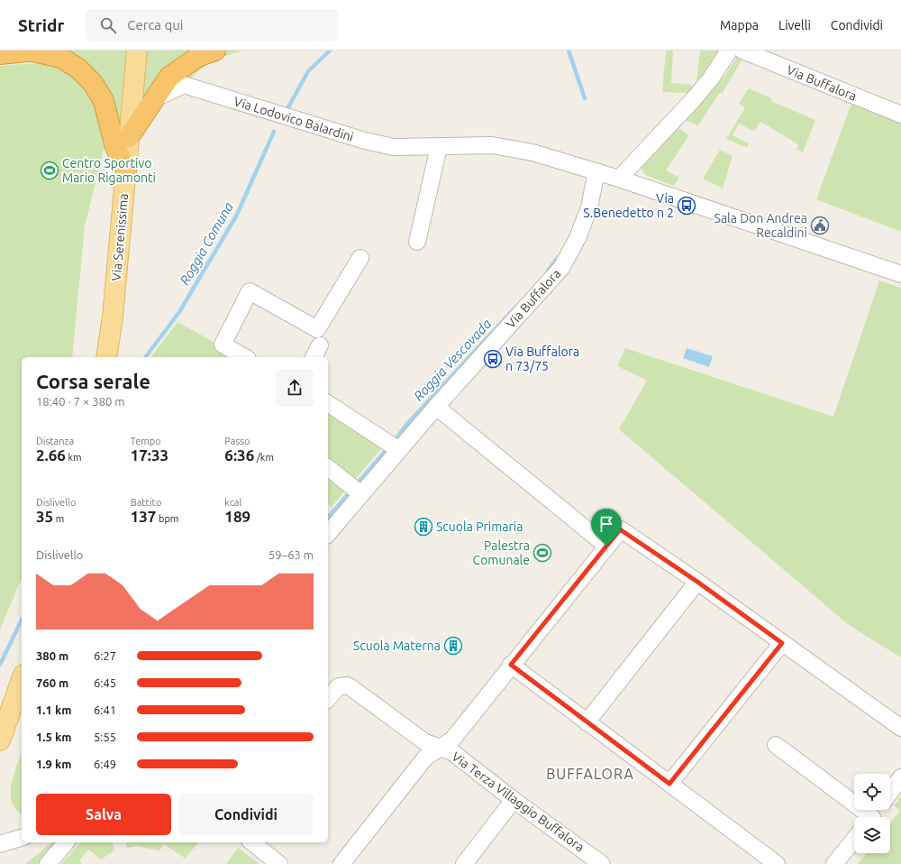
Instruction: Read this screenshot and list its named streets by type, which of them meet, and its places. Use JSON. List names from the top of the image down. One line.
{"streets":{"main road":["Via Serenissima"],"street":["Via Buffalora","Via Lodovico Balardini","Via Terza Villaggio Buffalora"]},"crossings":[["Via Buffalora","Via Lodovico Balardini"]],"districts":["BUFFALORA"],"water":["Roggia Comuna","Roggia Vescovada"],"places":{"sports":["Centro Sportivo Mario Rigamonti","Palestra Comunale"],"bus stop":["Via S.Benedetto n 2","Via Buffalora n 73/75"],"public building":["Sala Don Andrea Recaldini"],"building":["Scuola Primaria","Scuola Materna"]},"page":{"header":"Stridr","search":"Cerca qui","nav":["Mappa","Livelli","Condividi"],"heading":["Corsa serale","18:40 · 7 × 380 m"],"stats":[["Distanza","2.66 km"],["Tempo","17:33"],["Passo","6:36 /km"],["Dislivello","35 m"],["Battito","137 bpm"],["kcal","189"]],"chart":["Dislivello","59–63 m"],"list":[{"name":"380 m","note":"6:27"},{"name":"760 m","note":"6:45"},{"name":"1.1 km","note":"6:41"},{"name":"1.5 km","note":"5:55"},{"name":"1.9 km","note":"6:49"}],"buttons":["Salva","Condividi"]}}
